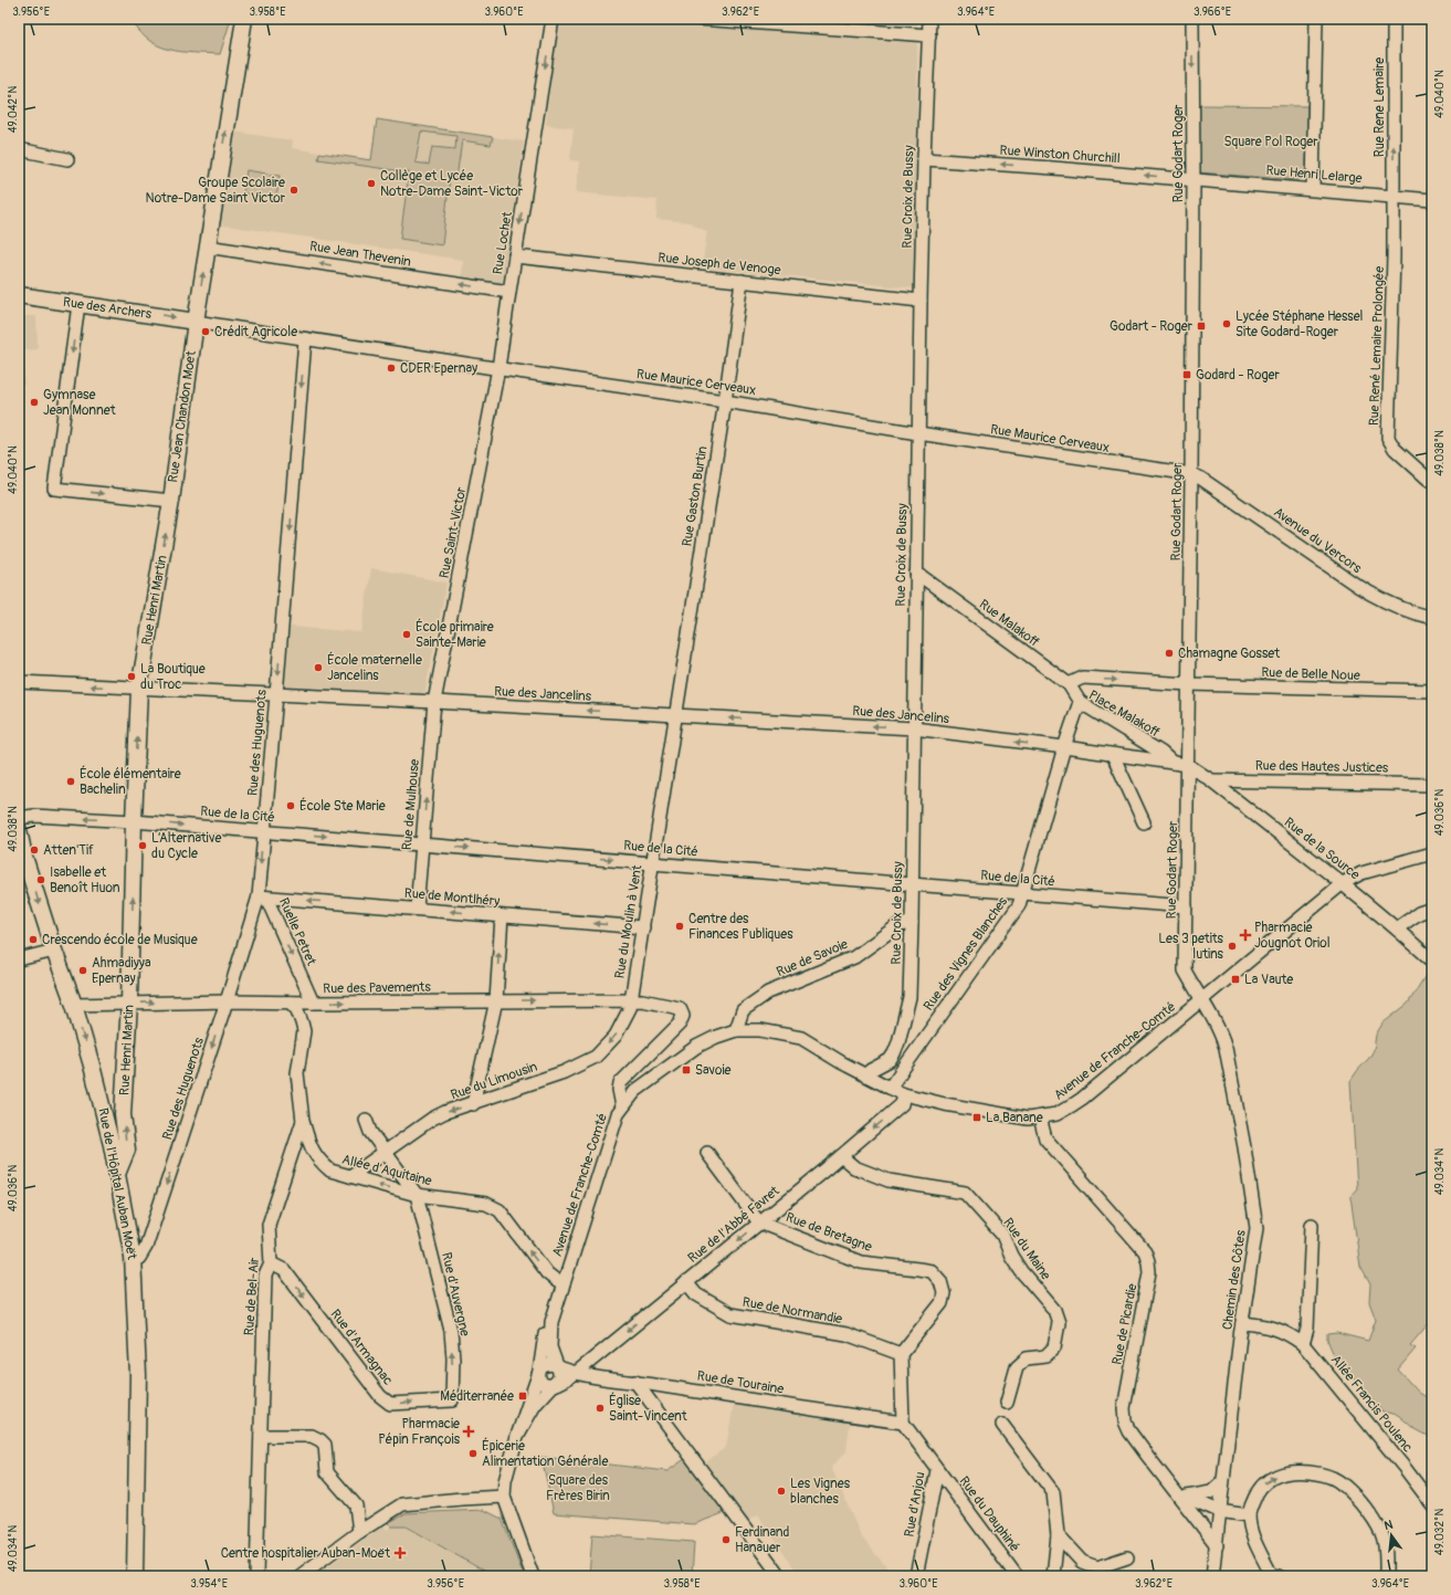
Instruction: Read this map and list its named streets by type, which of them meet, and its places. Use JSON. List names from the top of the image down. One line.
{"streets":{"main road":["Rue des Archers","Rue Jean Chandon Moet","Rue Henri Martin","Rue de l'Hôpital Auban Moët"],"street":["Rue Rene Lemaire","Rue Godart Roger","Rue Winston Churchill","Rue Henri Lelarge","Rue Croix de Bussy","Rue Lochet","Rue Jean Thevenin","Rue Joseph de Venoge","Rue René Lemaire Prolongée","Rue Maurice Cerveaux","Rue Gaston Burtin","Rue Saint-Victor","Avenue du Vercors","Rue Malakoff","Rue de Belle Noue","Rue des Jancelins","Place Malakoff","Rue des Huguenots","Rue des Hautes Justices","Rue de Mulhouse","Rue de la Cité","Rue de la Source","Rue de Montlhéry","Rue du Moulin à Vent","Ruelle Petret","Rue des Vignes Blanches","Rue de Savoie","Rue des Pavements","Avenue de Franche-Comté","Rue du Limousin","Allée d'Aquitaine","Rue de l'Abbé Favret","Rue de Bretagne","Rue du Maine","Chemin des Côtes","Rue d'Auvergne","Rue de Bel-Air","Rue de Normandie","Rue de Picardie","Rue d'Armagnac","Rue de Touraine","Allée Francis Poulenc","Rue d'Anjou","Rue du Dauphiné"]},"crossings":[["Rue Rene Lemaire","Rue Henri Lelarge"],["Rue Rene Lemaire","Rue René Lemaire Prolongée"],["Rue Godart Roger","Rue Winston Churchill"],["Rue Godart Roger","Rue Henri Lelarge"],["Rue Godart Roger","Rue Maurice Cerveaux"],["Rue Godart Roger","Avenue du Vercors"],["Rue Godart Roger","Rue de Belle Noue"],["Rue Godart Roger","Place Malakoff"],["Rue Godart Roger","Rue de la Cité"],["Rue Godart Roger","Rue de la Source"],["Rue Godart Roger","Avenue de Franche-Comté"],["Rue Godart Roger","Chemin des Côtes"],["Rue Winston Churchill","Rue Henri Lelarge"],["Rue Winston Churchill","Rue Croix de Bussy"],["Rue Henri Lelarge","Rue René Lemaire Prolongée"],["Rue Croix de Bussy","Rue Joseph de Venoge"],["Rue Croix de Bussy","Rue Maurice Cerveaux"],["Rue Croix de Bussy","Rue Malakoff"],["Rue Croix de Bussy","Rue des Jancelins"],["Rue Croix de Bussy","Rue de la Cité"],["Rue Croix de Bussy","Rue de Savoie"],["Rue Croix de Bussy","Avenue de Franche-Comté"],["Rue Lochet","Rue Jean Thevenin"],["Rue Lochet","Rue Joseph de Venoge"],["Rue Lochet","Rue Maurice Cerveaux"],["Rue Lochet","Rue Saint-Victor"],["Rue Jean Thevenin","Rue Jean Chandon Moet"],["Rue Joseph de Venoge","Rue Gaston Burtin"],["Rue des Archers","Rue Maurice Cerveaux"],["Rue des Archers","Rue Jean Chandon Moet"],["Rue Maurice Cerveaux","Rue Jean Chandon Moet"],["Rue Maurice Cerveaux","Rue Gaston Burtin"],["Rue Maurice Cerveaux","Rue Saint-Victor"],["Rue Maurice Cerveaux","Avenue du Vercors"],["Rue Maurice Cerveaux","Rue des Huguenots"],["Rue Jean Chandon Moet","Rue Henri Martin"],["Rue Gaston Burtin","Rue des Jancelins"],["Rue Gaston Burtin","Rue du Moulin à Vent"],["Rue Saint-Victor","Rue des Jancelins"],["Rue Saint-Victor","Rue de Mulhouse"],["Rue Henri Martin","Rue des Jancelins"],["Rue Henri Martin","Rue de la Cité"],["Rue Henri Martin","Rue des Pavements"],["Rue Henri Martin","Rue de l'Hôpital Auban Moët"],["Rue Malakoff","Rue de Belle Noue"],["Rue Malakoff","Place Malakoff"],["Rue des Jancelins","Place Malakoff"],["Rue des Jancelins","Rue des Huguenots"],["Rue des Jancelins","Rue de Mulhouse"],["Rue des Jancelins","Rue du Moulin à Vent"],["Rue des Jancelins","Rue des Vignes Blanches"],["Place Malakoff","Rue de la Source"],["Place Malakoff","Rue des Vignes Blanches"],["Rue des Huguenots","Rue de la Cité"],["Rue des Huguenots","Rue de Montlhéry"],["Rue des Huguenots","Ruelle Petret"],["Rue des Huguenots","Rue des Pavements"],["Rue des Huguenots","Rue de l'Hôpital Auban Moët"],["Rue des Hautes Justices","Rue de la Source"],["Rue de Mulhouse","Rue de la Cité"],["Rue de Mulhouse","Rue de Montlhéry"],["Rue de la Cité","Rue du Moulin à Vent"],["Rue de la Cité","Rue des Vignes Blanches"],["Rue de la Source","Avenue de Franche-Comté"],["Rue de Montlhéry","Rue du Moulin à Vent"],["Rue de Montlhéry","Ruelle Petret"],["Rue du Moulin à Vent","Rue des Pavements"],["Rue du Moulin à Vent","Rue du Limousin"],["Ruelle Petret","Rue des Pavements"],["Rue des Vignes Blanches","Avenue de Franche-Comté"],["Rue de Savoie","Avenue de Franche-Comté"],["Rue des Pavements","Avenue de Franche-Comté"],["Rue des Pavements","Rue du Limousin"],["Rue des Pavements","Rue de l'Hôpital Auban Moët"],["Rue des Pavements","Rue de Bel-Air"],["Avenue de Franche-Comté","Allée d'Aquitaine"],["Avenue de Franche-Comté","Rue de l'Abbé Favret"],["Avenue de Franche-Comté","Chemin des Côtes"],["Avenue de Franche-Comté","Rue de Picardie"],["Avenue de Franche-Comté","Rue de Touraine"],["Rue du Limousin","Allée d'Aquitaine"],["Allée d'Aquitaine","Rue d'Auvergne"],["Allée d'Aquitaine","Rue de Bel-Air"],["Rue de l'Abbé Favret","Rue de Bretagne"],["Rue de l'Abbé Favret","Rue du Maine"],["Rue de l'Abbé Favret","Rue de Normandie"],["Rue de l'Abbé Favret","Rue de Touraine"],["Rue de Bretagne","Rue de Normandie"],["Chemin des Côtes","Rue de Picardie"],["Chemin des Côtes","Allée Francis Poulenc"],["Rue d'Auvergne","Rue d'Armagnac"],["Rue de Bel-Air","Rue d'Armagnac"],["Rue de Touraine","Rue d'Anjou"],["Rue d'Anjou","Rue du Dauphiné"]],"one_way":["Rue Winston Churchill","Rue Lochet","Rue Jean Thevenin","Rue des Archers","Rue Jean Chandon Moet","Rue Henri Martin","Rue des Jancelins","Rue des Huguenots","Rue de Mulhouse","Rue de Montlhéry","Ruelle Petret","Rue des Pavements","Rue du Limousin","Allée d'Aquitaine","Rue de l'Hôpital Auban Moët","Rue de l'Abbé Favret","Rue d'Auvergne","Rue d'Armagnac"],"parks":["Square Pol Roger","Square des Frères Birin"],"places":{"other":["Collège et Lycée Notre-Dame Saint-Victor","Groupe Scolaire Notre-Dame Saint Victor","Lycée Stéphane Hessel Site Godard-Roger","Crédit Agricole","CDER Epernay","Gymnase Jean Monnet","École primaire Sainte-Marie","Chamagne Gosset","École maternelle Jancelins","La Boutique du Troc","École élémentaire Bachelin","École Ste Marie","L’Alternative du Cycle","Atten'Tif","Isabelle et Benoît Huon","Centre des Finances Publiques","Crescendo école de Musique","Les 3 petits lutins","Ahmadiyya Epernay","Église Saint-Vincent","Épicerie Alimentation Générale","Les Vignes blanches","Ferdinand Hanauer"],"transit":["Godart - Roger","Godard - Roger","La Vaute","Savoie","La Banane","Méditerranée"],"health":["Pharmacie Jougnot Oriol","Pharmacie Pépin François","Centre hospitalier Auban-Moët"]},"north":"top","coordinates":["3.956°E","3.958°E","3.960°E","3.962°E","3.964°E","3.966°E","49.040°N","49.042°N","49.038°N","49.036°N","49.034°N","49.032°N","3.954°E"]}
